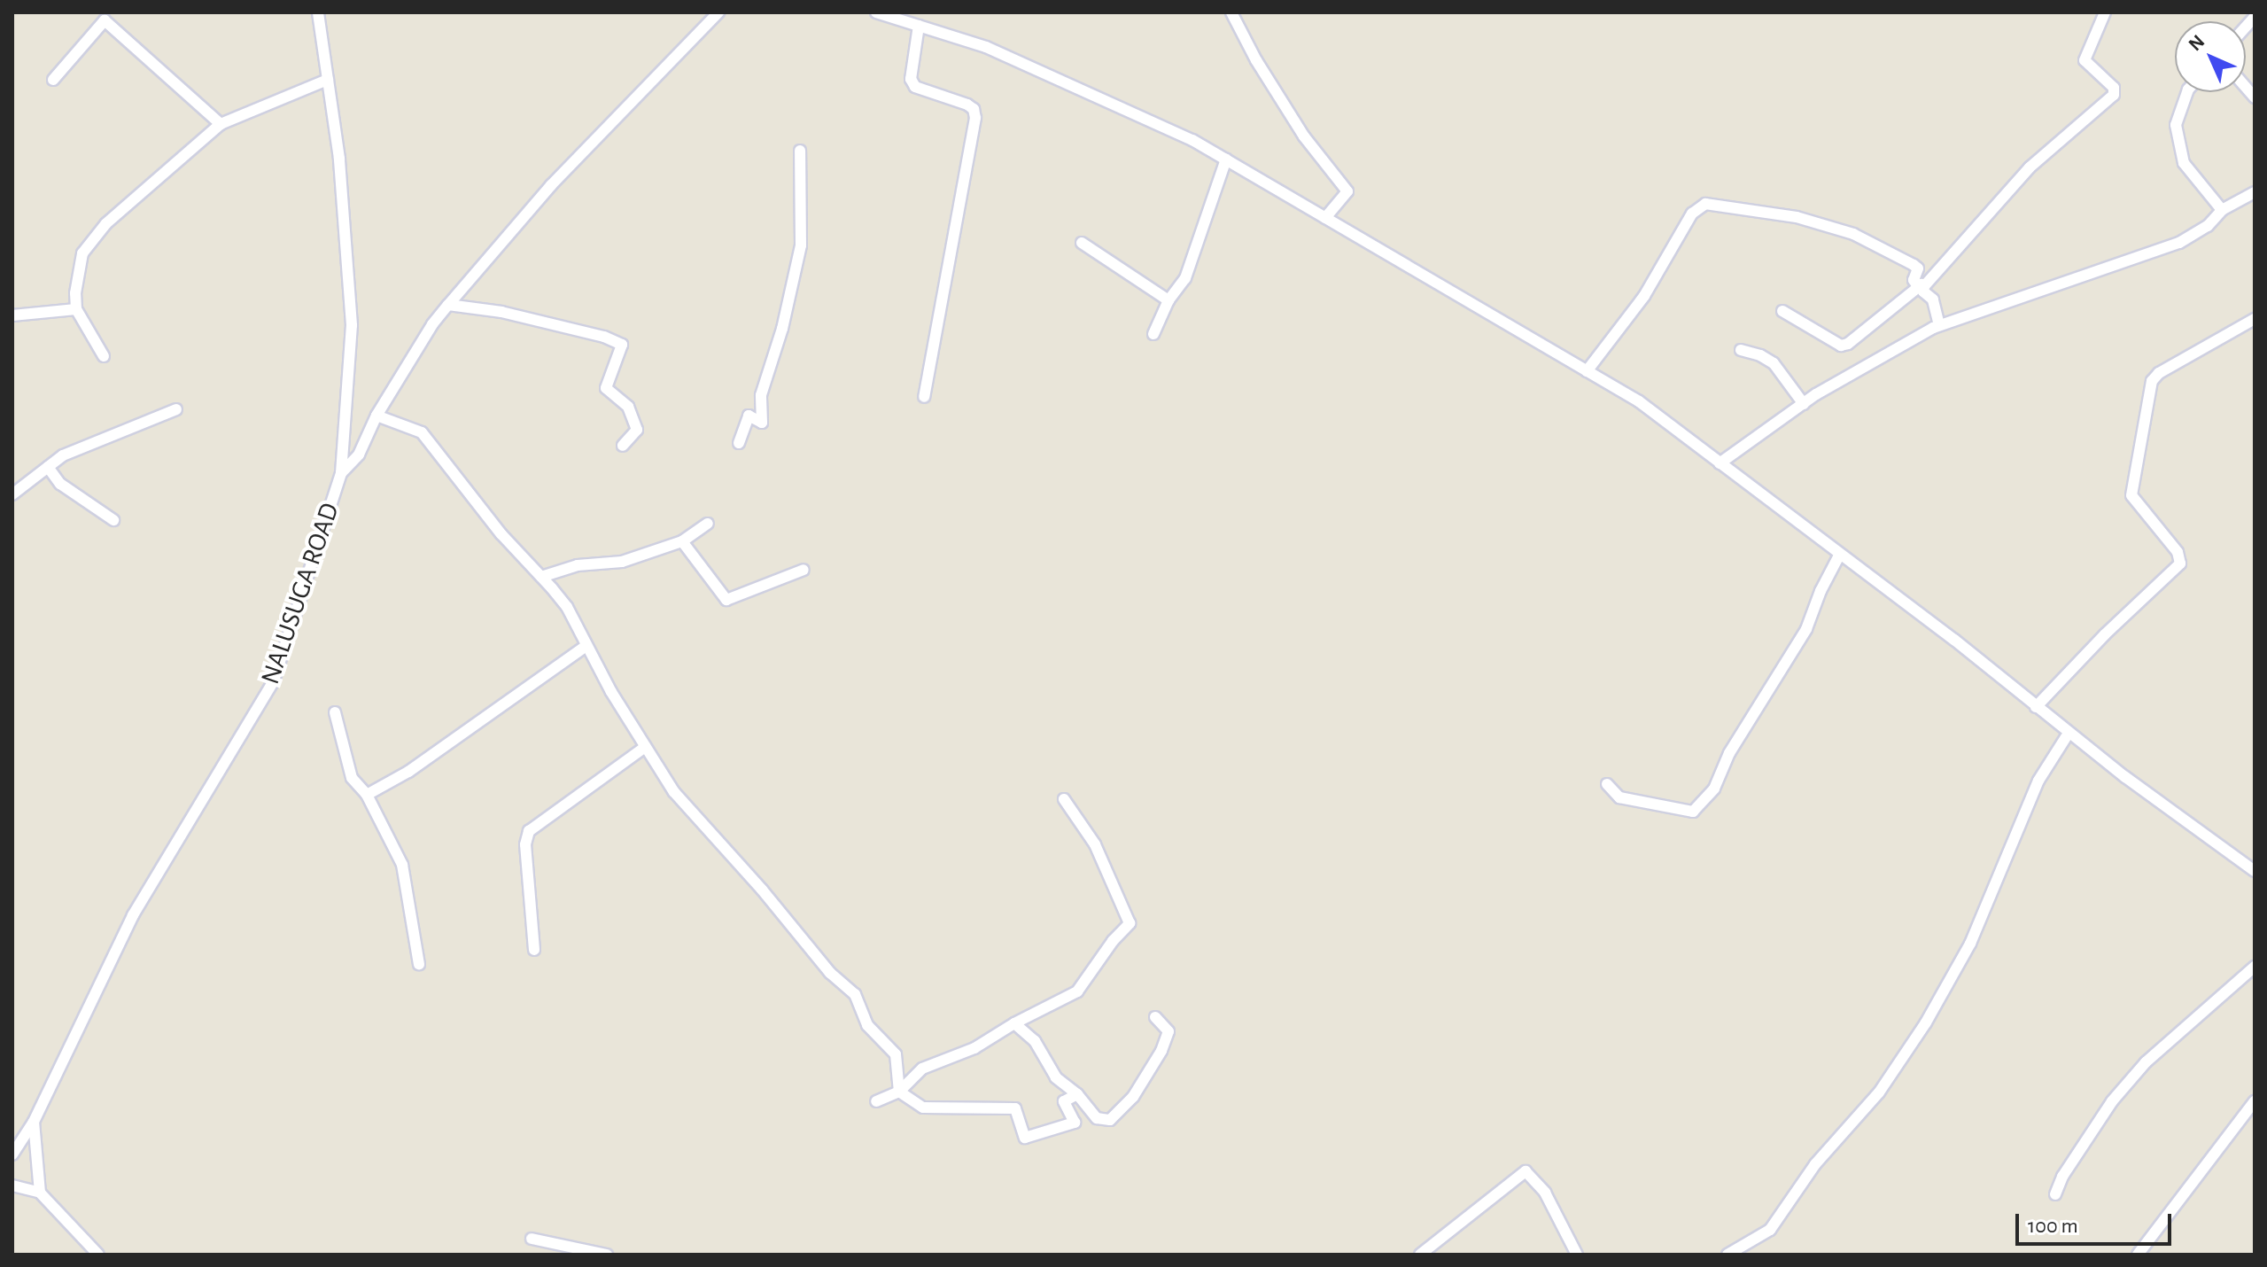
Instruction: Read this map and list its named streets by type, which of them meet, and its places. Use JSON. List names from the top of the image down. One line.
{"streets":{"street":["NALUSUGA ROAD"]},"scale_bar":"100 m","north":"top left"}
